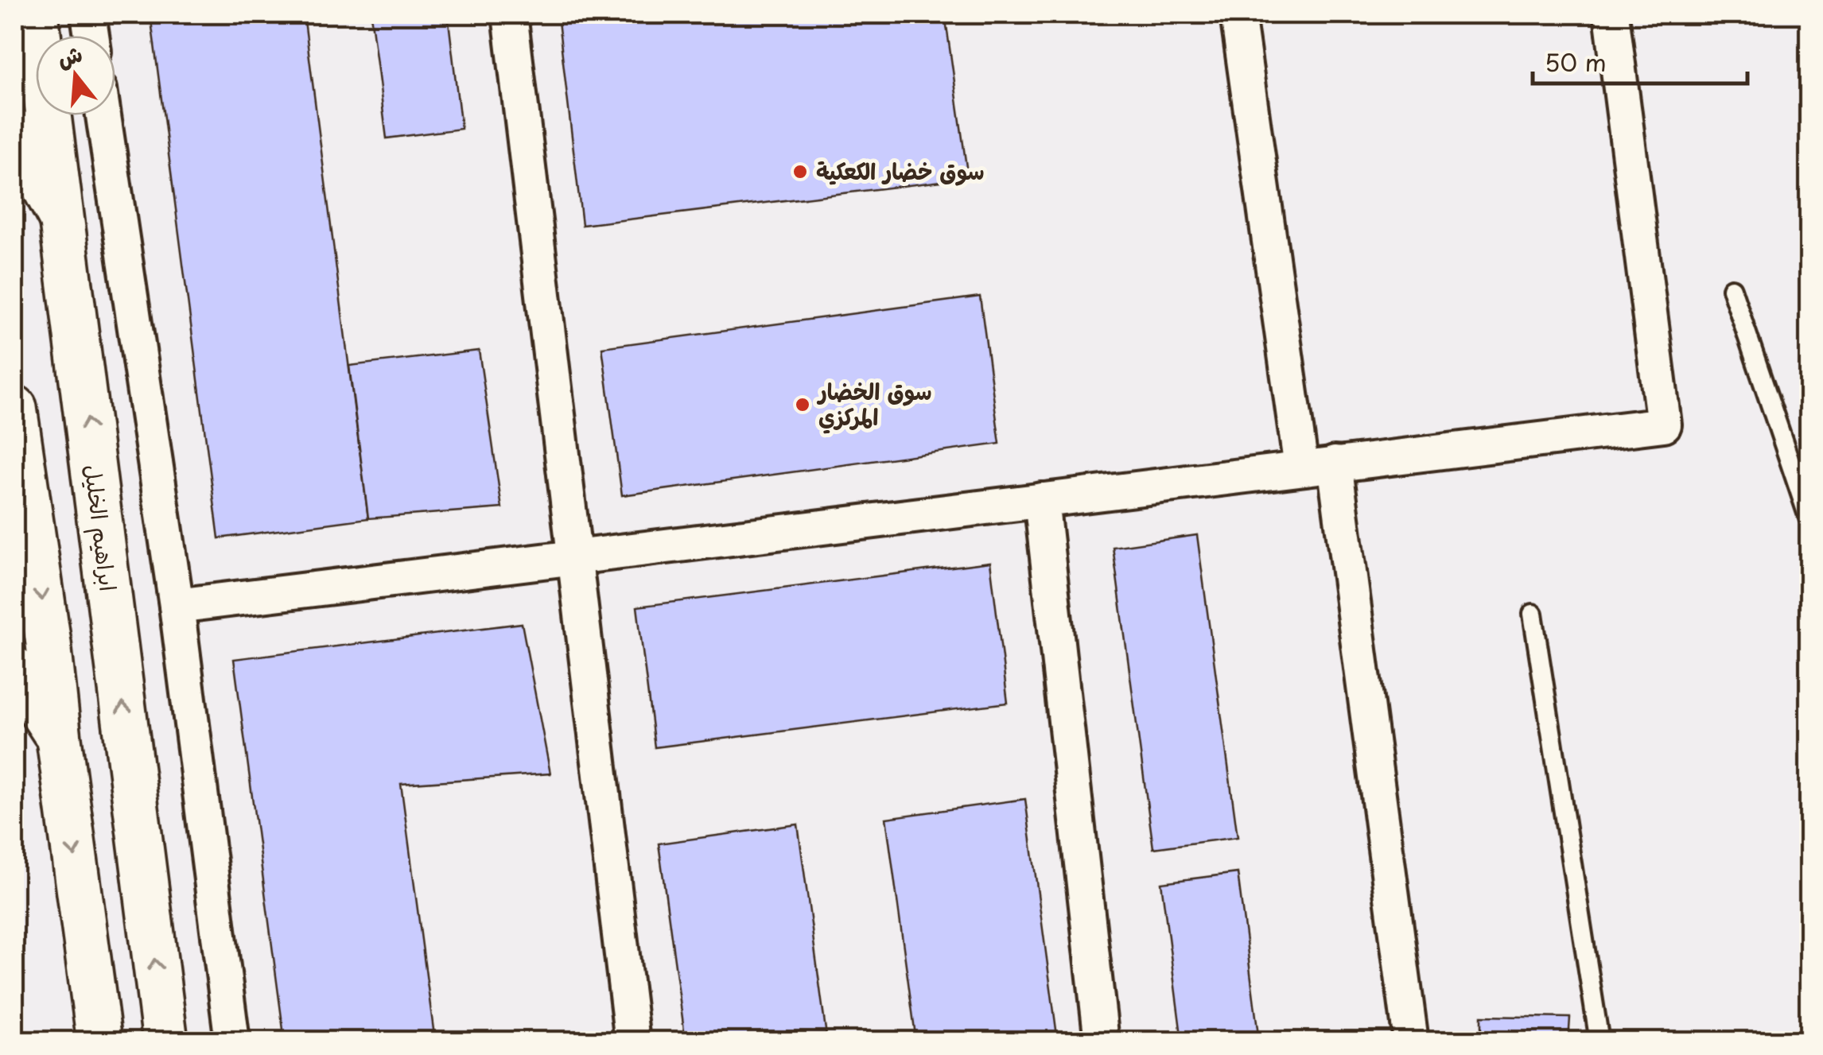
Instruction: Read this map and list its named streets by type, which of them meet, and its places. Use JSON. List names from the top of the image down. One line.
{"streets":{"main road":["ابراهيم الخليل"]},"places":["سوق خضار الكعكية","سوق الخضار المركزي"],"scale_bar":"50 m","north":"top"}
